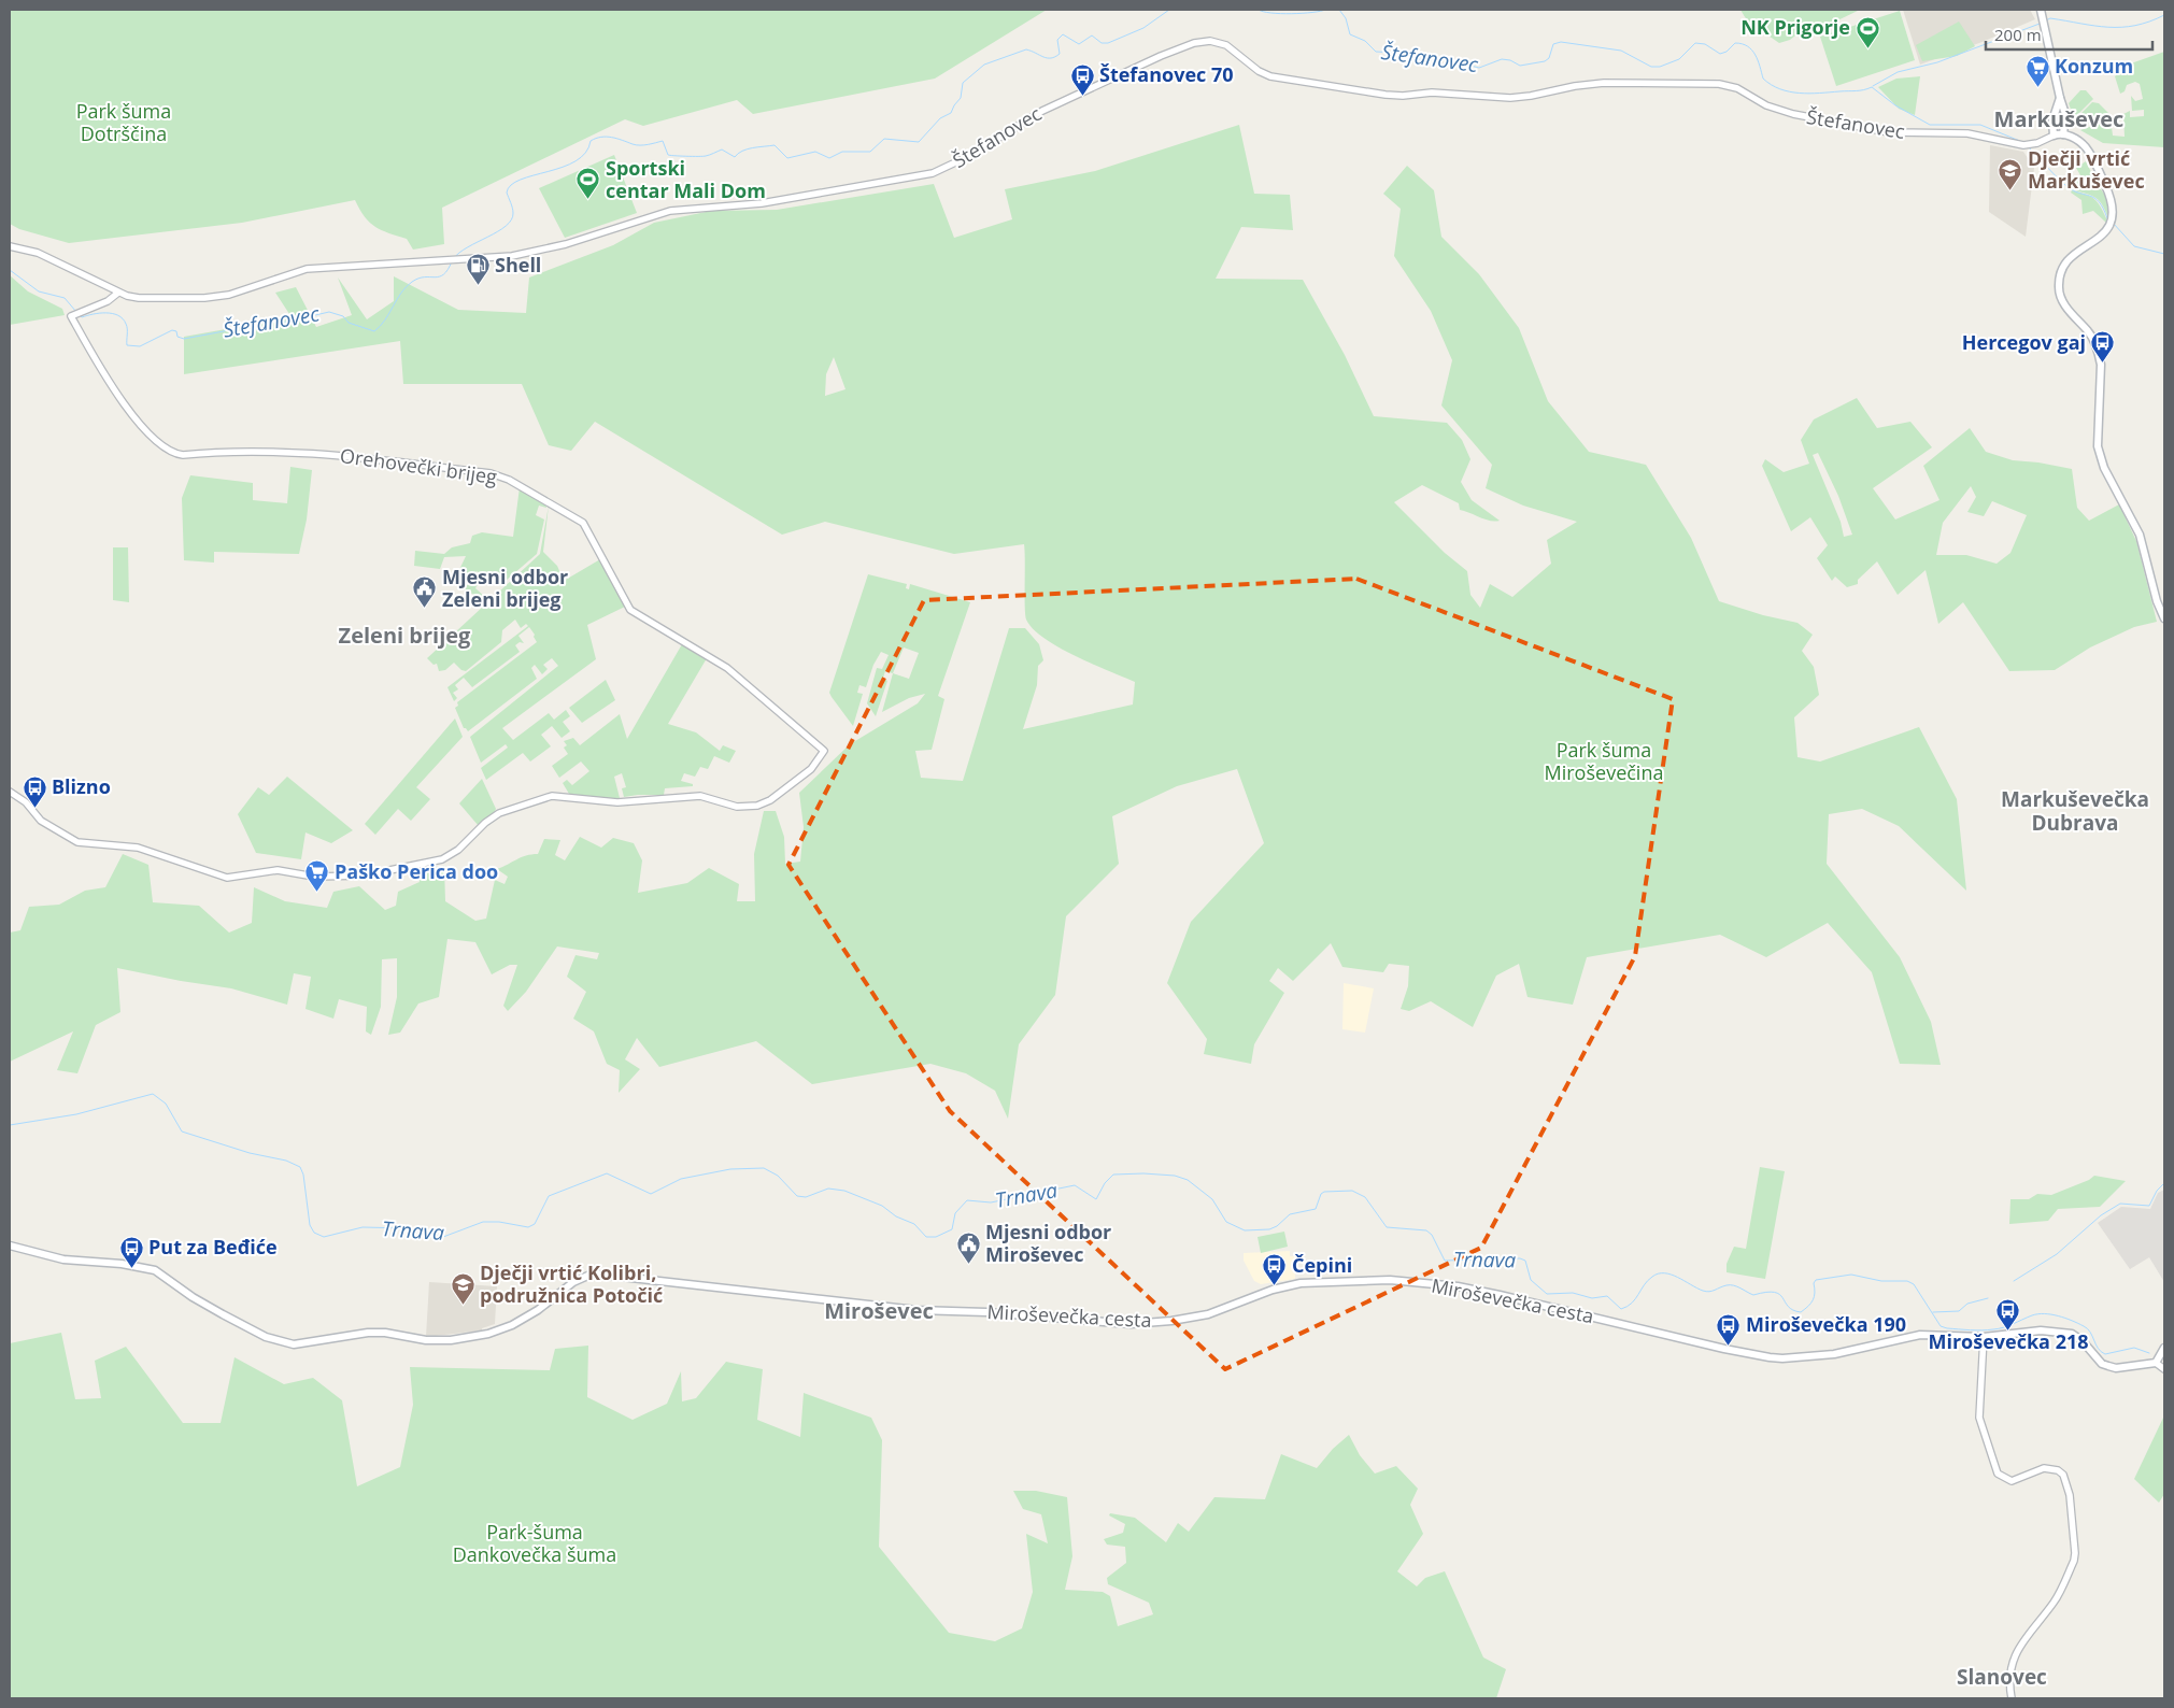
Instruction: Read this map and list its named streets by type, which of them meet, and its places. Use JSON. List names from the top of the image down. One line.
{"streets":{"main road":["Miroševečka cesta"],"street":["Štefanovec","Orehovečki brijeg"]},"crossings":[["Štefanovec","Orehovečki brijeg"]],"districts":["Markuševec","Zeleni brijeg","Markuševečka Dubrava","Miroševec","Slanovec"],"water":["Štefanovec","Trnava"],"parks":["Park šuma Dotrščina","Park šuma Miroševečina","Park-šuma Dankovečka šuma"],"places":{"sports":["NK Prigorje","Sportski centar Mali Dom"],"supermarket":["Konzum","Paško Perica doo"],"bus stop":["Štefanovec 70","Hercegov gaj","Blizno","Put za Beđiće","Čepini","Miroševečka 218","Miroševečka 190"],"school or university":["Dječji vrtić Markuševec","Dječji vrtić Kolibri, podružnica Potočić"],"fuel station":["Shell"],"public building":["Mjesni odbor Zeleni brijeg","Mjesni odbor Miroševec"]},"scale_bar":"200 m"}
